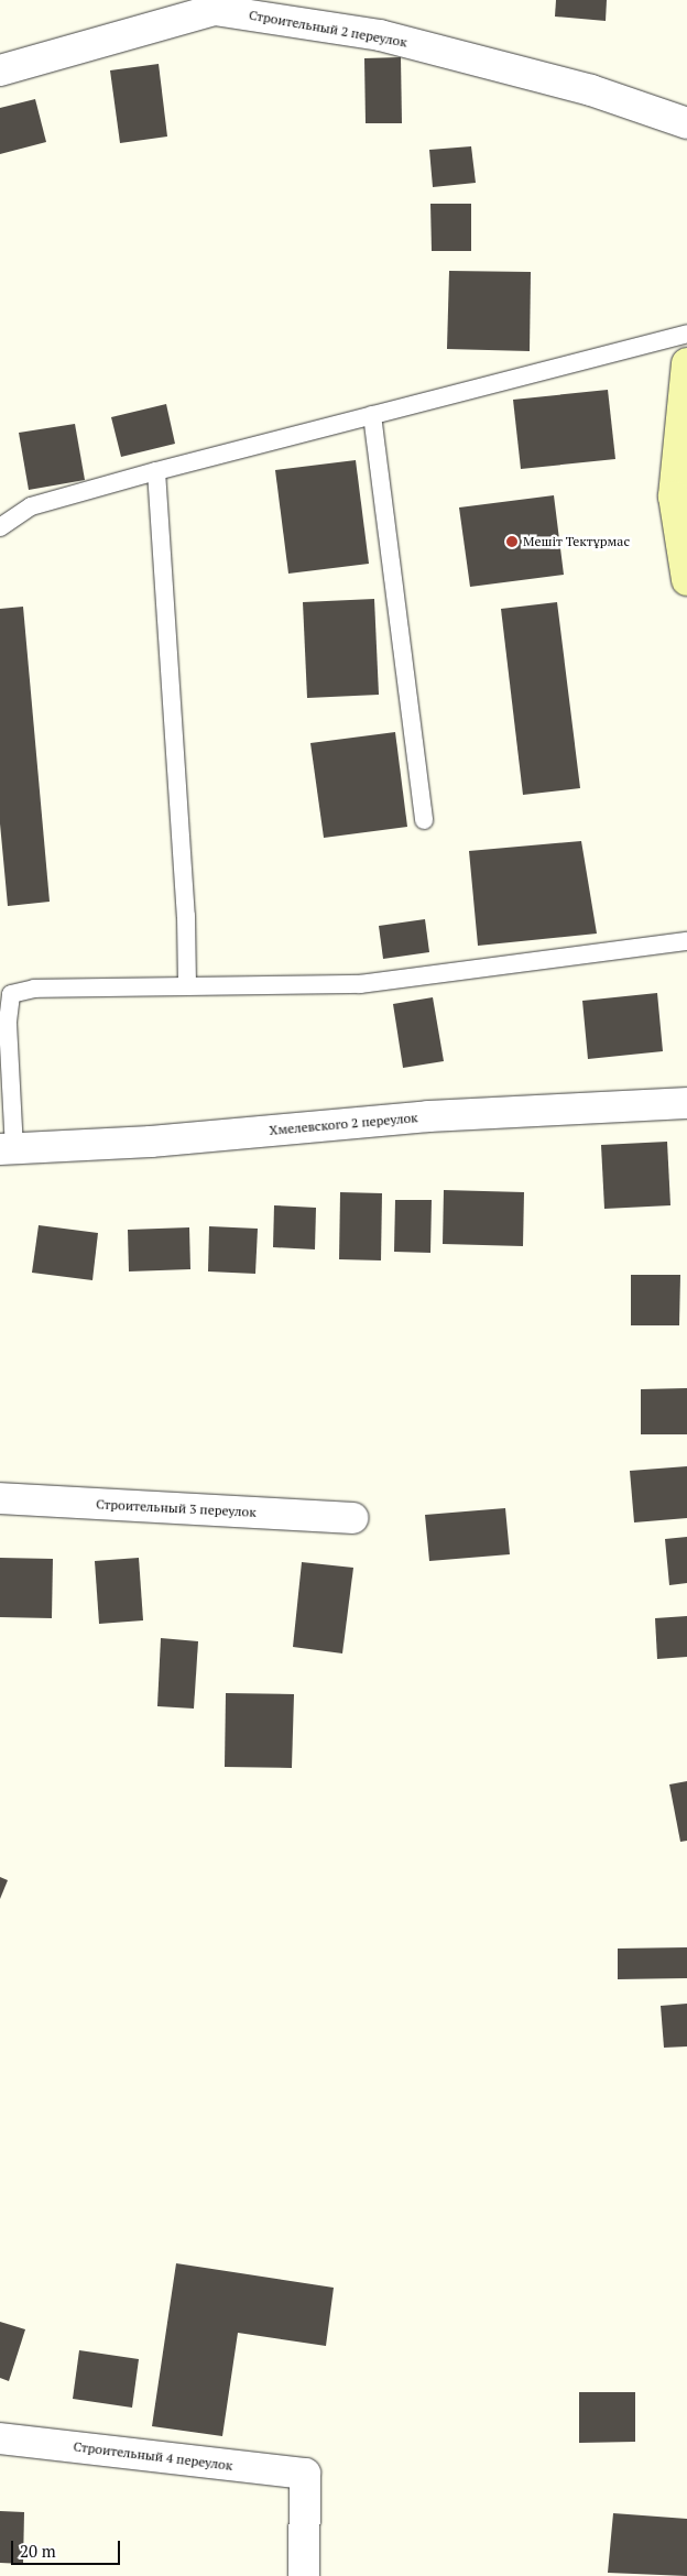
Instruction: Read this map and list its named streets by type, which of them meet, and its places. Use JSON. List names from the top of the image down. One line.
{"streets":{"street":["Строительный 2 переулок","Хмелевского 2 переулок","Строительный 3 переулок","Строительный 4 переулок"]},"places":["Мешіт Тектұрмас"],"scale_bar":"20 m"}
